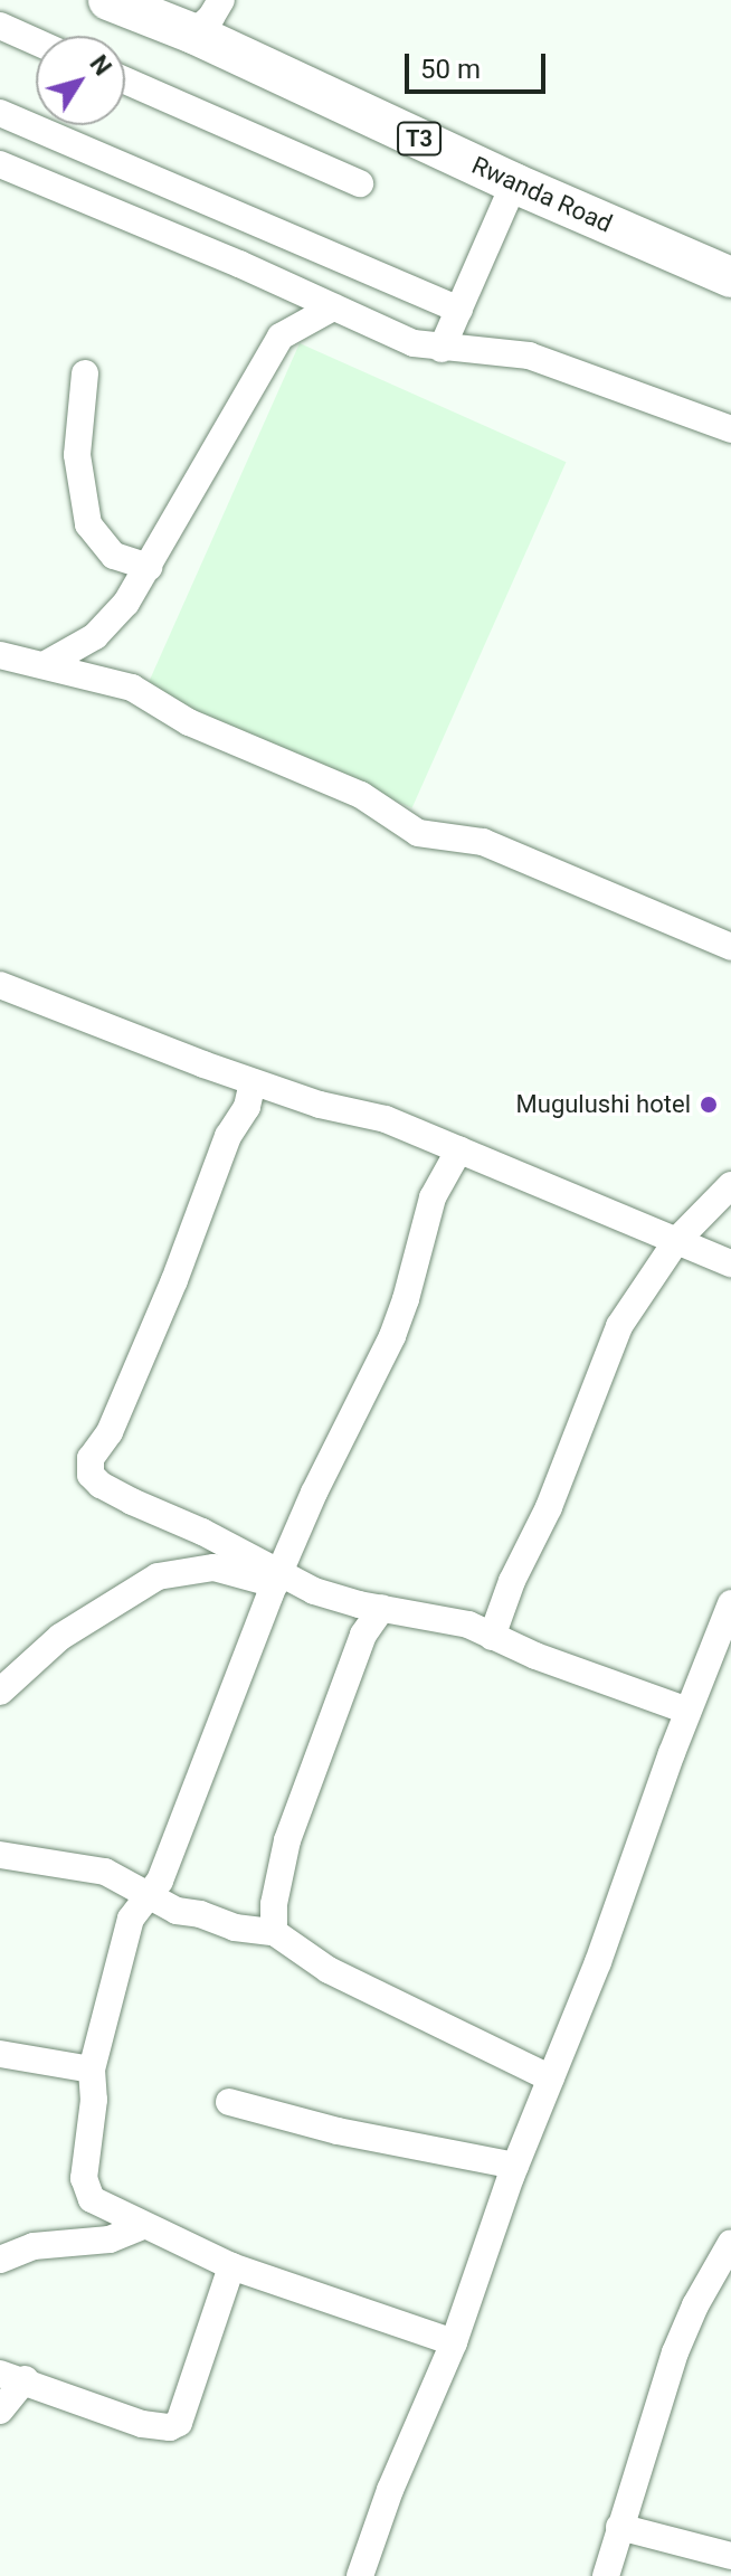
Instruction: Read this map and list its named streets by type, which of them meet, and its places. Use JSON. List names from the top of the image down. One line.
{"streets":{"highway":["T3","Rwanda Road"]},"places":["Mugulushi hotel"],"scale_bar":"50 m","north":"top right"}
